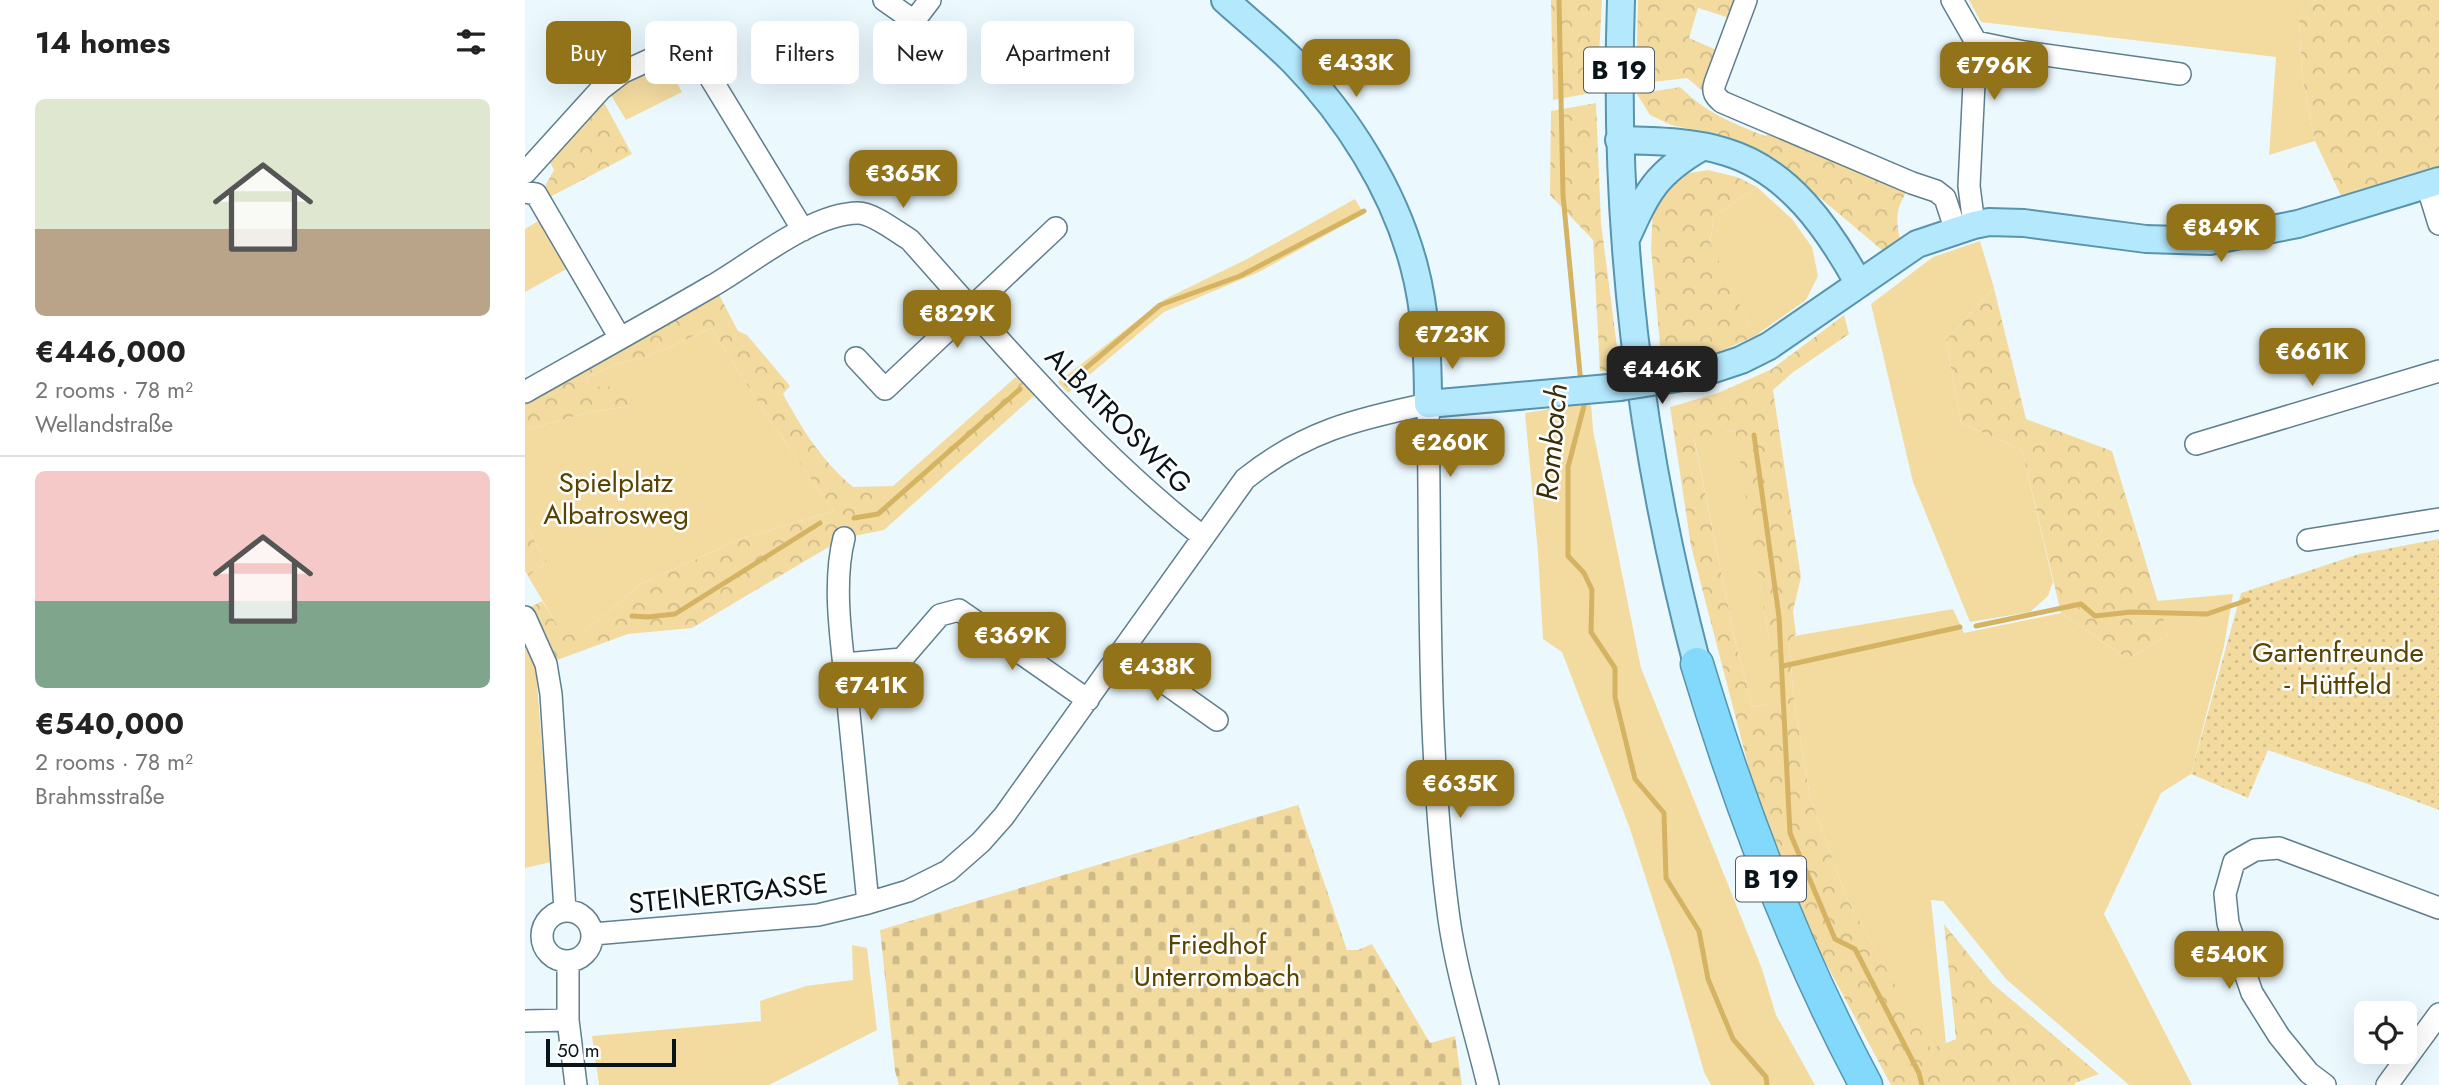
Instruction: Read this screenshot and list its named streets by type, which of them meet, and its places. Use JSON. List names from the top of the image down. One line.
{"streets":{"highway":["B 19"],"street":["ALBATROSWEG","STEINERTGASSE"]},"crossings":[["ALBATROSWEG","STEINERTGASSE"]],"water":["Rombach"],"parks":["Spielplatz Albatrosweg","Gartenfreunde - Hüttfeld","Friedhof Unterrombach"],"scale_bar":"50 m","page":{"heading":"14 homes","chip":["Buy","Rent","Filters","New","Apartment"],"price":["€433K","€796K","€365K","€849K","€829K","€723K","€661K","€446K","€260K","€369K","€438K","€741K","€635K","€540K"],"list":[{"name":"€446,000","note":"2 rooms · 78 m² · Wellandstraße"},{"name":"€540,000","note":"2 rooms · 78 m² · Brahmsstraße"}],"scale":"50 m"}}
